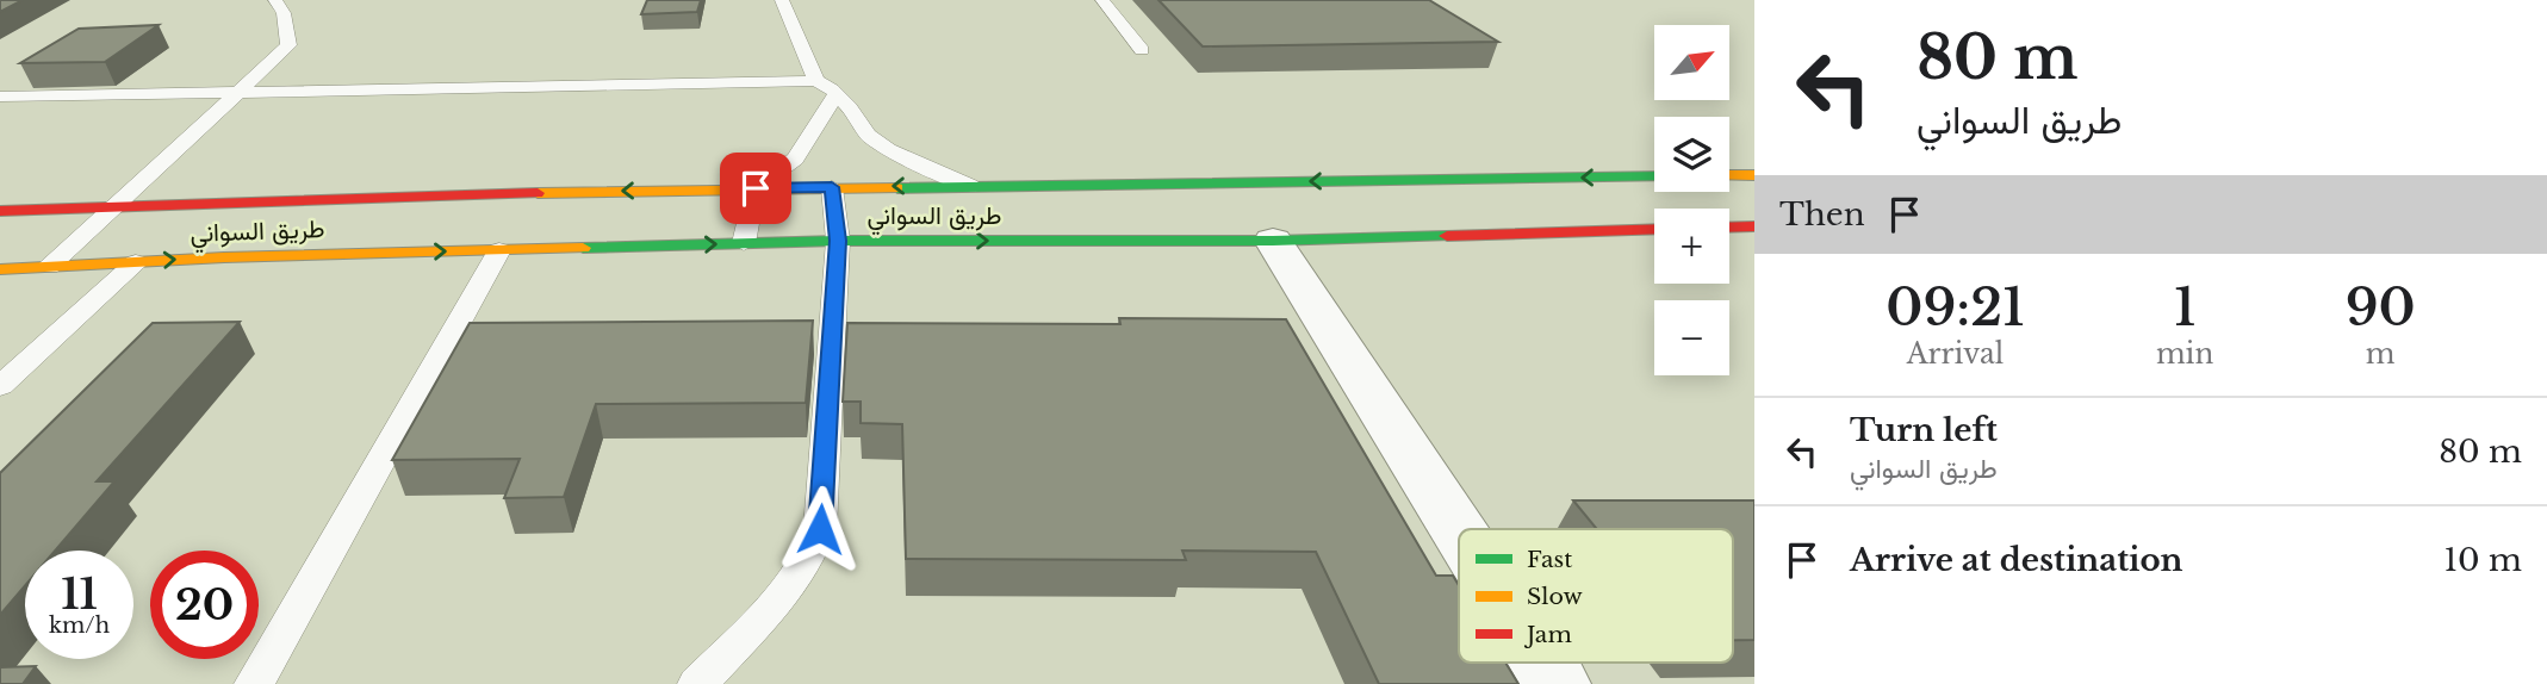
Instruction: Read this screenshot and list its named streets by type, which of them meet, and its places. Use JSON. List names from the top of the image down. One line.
{"streets":{"highway":["طريق السواني"]},"legend":["Fast","Slow","Jam"],"north":"top right","page":{"turn":["80 m","طريق السواني"],"map_buttons":["+","−"],"then":"Then","eta":["09:21","Arrival","1","min","90","m"],"list":[{"name":"Turn left","note":"طريق السواني","value":"80 m"},{"name":"Arrive at destination","value":"10 m"}],"speed":"11 km/h","limit":"20"}}
